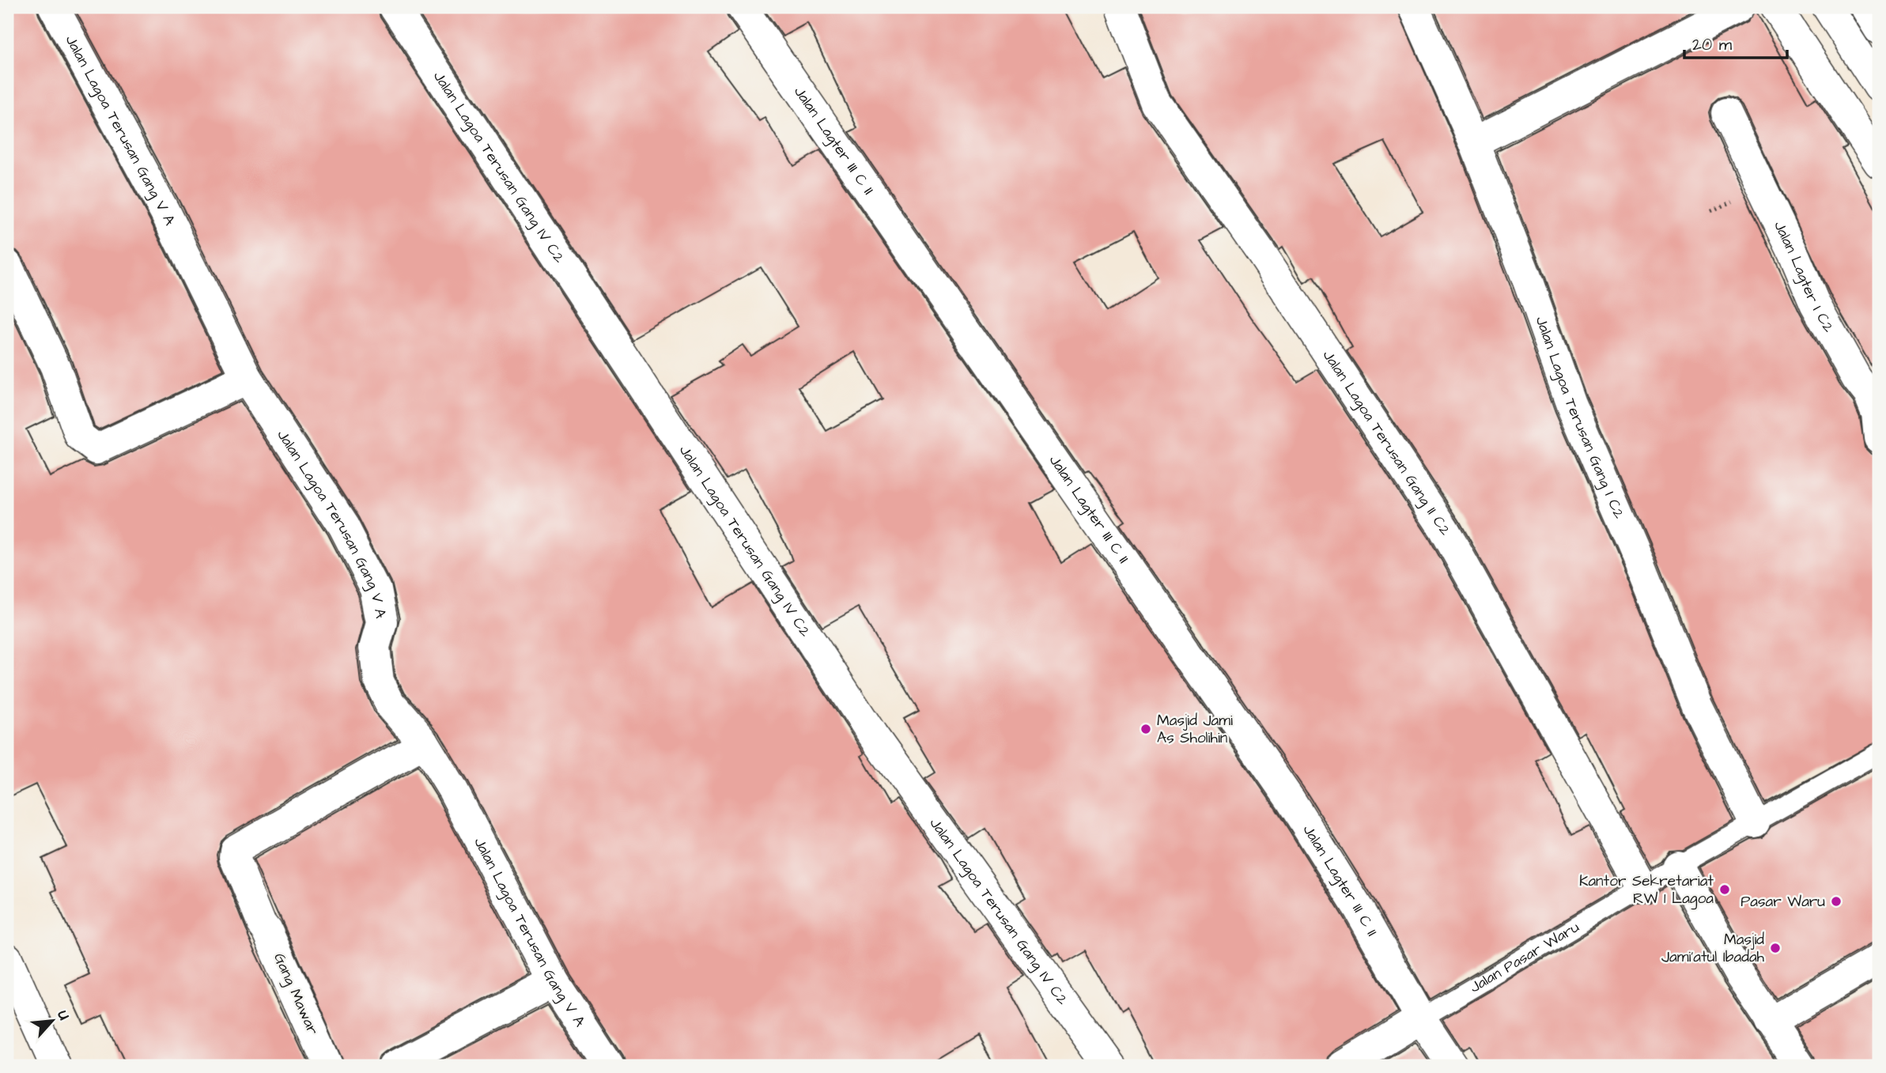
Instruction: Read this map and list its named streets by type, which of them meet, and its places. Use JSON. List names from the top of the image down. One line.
{"streets":{"main road":["Jalan Lagoa Terusan Gang V A","Jalan Lagter III C II","Jalan Lagoa Terusan Gang IV C2","Jalan Lagter I C2","Jalan Lagoa Terusan Gang I C2","Jalan Lagoa Terusan Gang II C2","Jalan Pasar Waru","Gang Mawar"]},"crossings":[["Jalan Lagoa Terusan Gang V A","Gang Mawar"],["Jalan Lagter III C II","Jalan Pasar Waru"],["Jalan Lagoa Terusan Gang I C2","Jalan Pasar Waru"],["Jalan Lagoa Terusan Gang II C2","Jalan Pasar Waru"]],"places":["Masjid Jami As Sholihin","Kantor Sekretariat RW 1 Lagoa","Pasar Waru","Masjid Jami'atul Ibadah"],"scale_bar":"20 m","north":"top right"}
